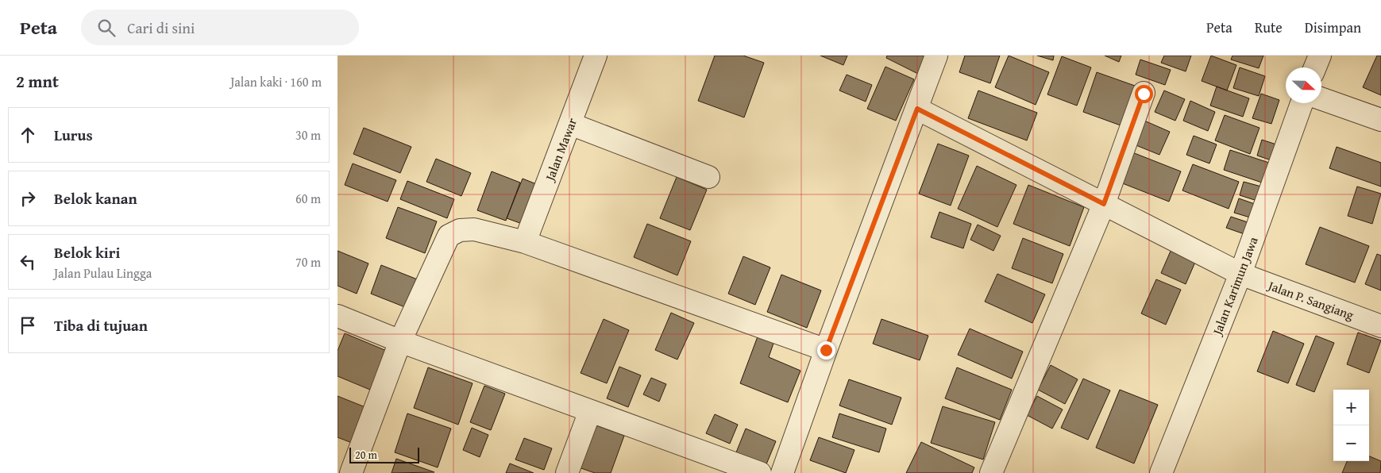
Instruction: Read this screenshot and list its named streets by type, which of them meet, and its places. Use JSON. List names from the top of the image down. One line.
{"streets":{"street":["Jalan Mawar","Jalan Karimun Jawa","Jalan P. Sangiang"]},"crossings":[["Jalan Karimun Jawa","Jalan P. Sangiang"]],"scale_bar":"20 m","north":"right","page":{"header":"Peta","search":"Cari di sini","nav":["Peta","Rute","Disimpan"],"heading":["2 mnt","Jalan kaki · 160 m"],"list":[["Lurus","30 m"],["Belok kanan","60 m"],["Belok kiri","Jalan Pulau Lingga","70 m"],"Tiba di tujuan"],"map_buttons":["+","−"],"scale":"20 m"}}
